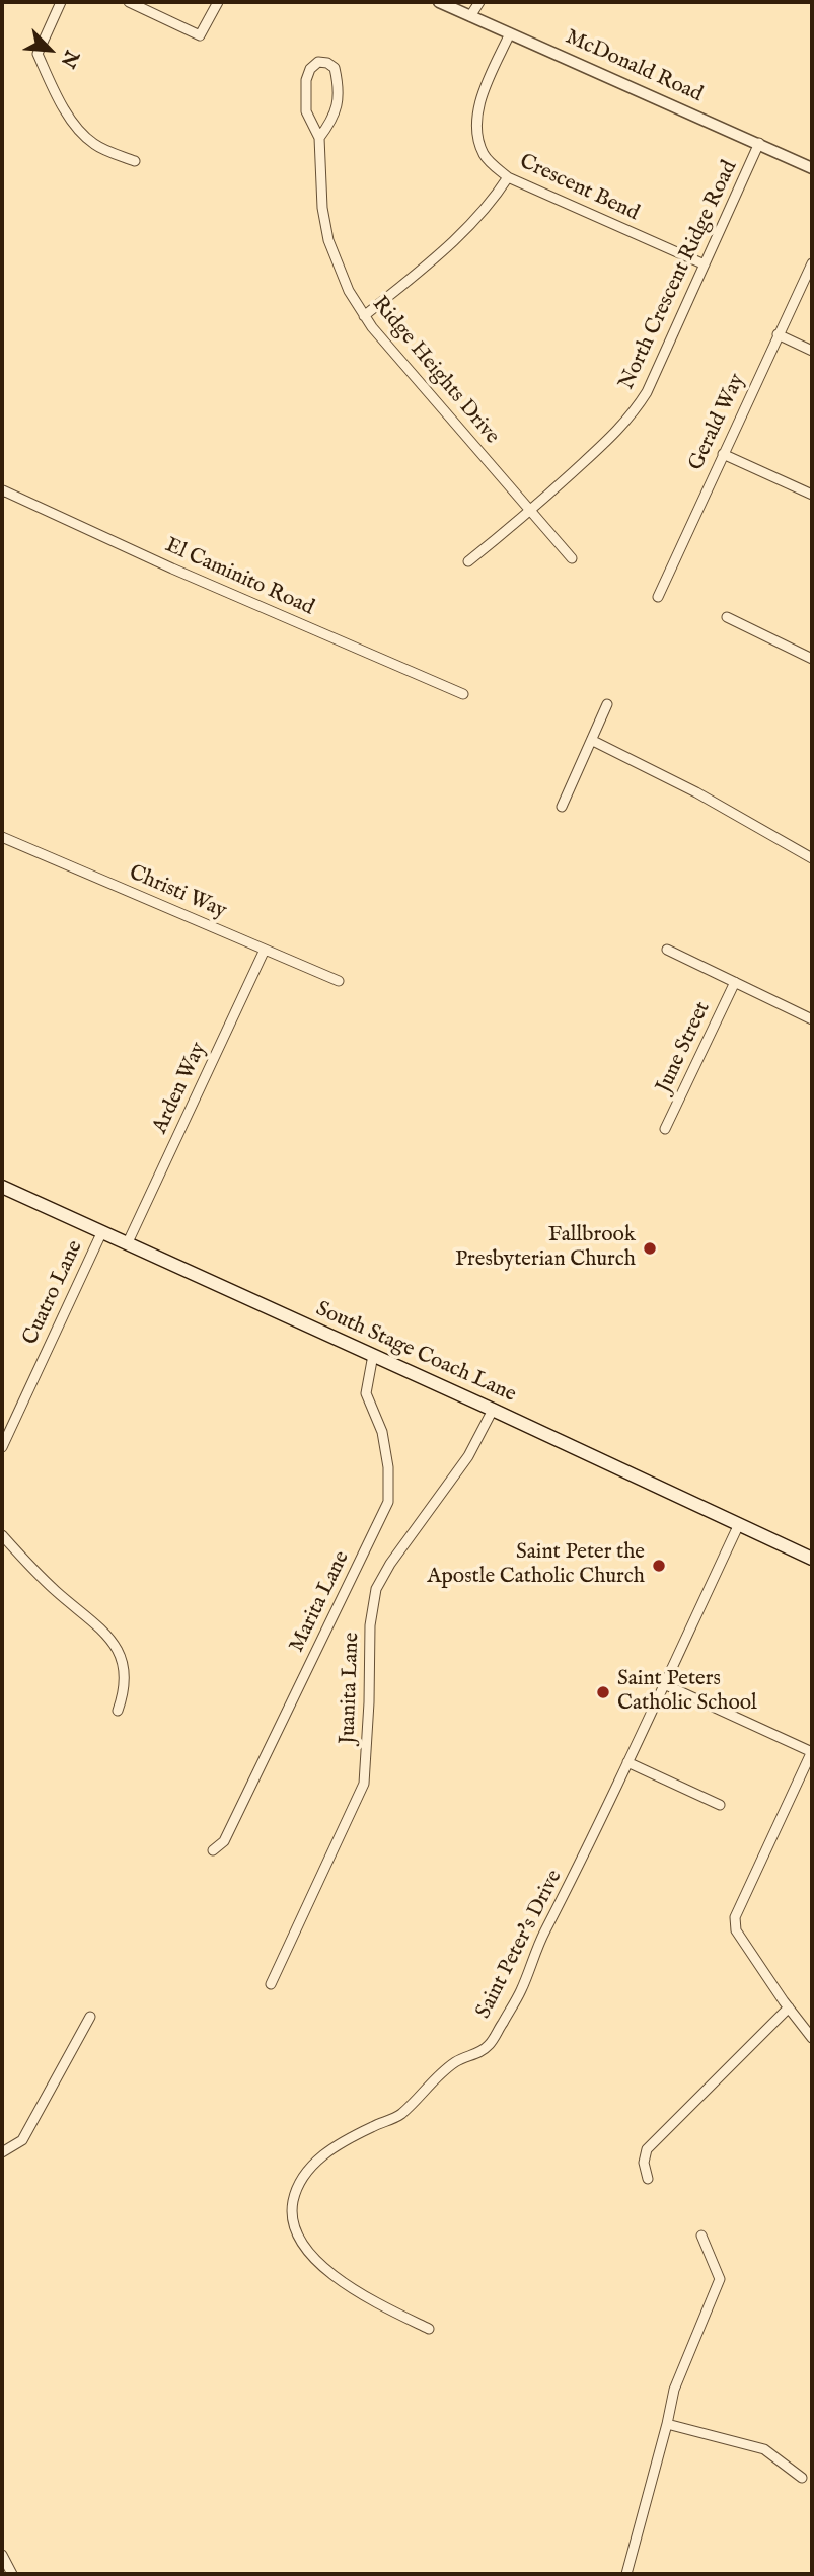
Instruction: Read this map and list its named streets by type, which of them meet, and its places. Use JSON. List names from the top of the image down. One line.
{"streets":{"main road":["South Stage Coach Lane"],"street":["McDonald Road","Crescent Bend","North Crescent Ridge Road","Ridge Heights Drive","Gerald Way","El Caminito Road","Christi Way","June Street","Arden Way","Cuatro Lane","Marita Lane","Juanita Lane","Saint Peter's Drive"]},"crossings":[["McDonald Road","Crescent Bend"],["McDonald Road","North Crescent Ridge Road"],["Crescent Bend","North Crescent Ridge Road"],["North Crescent Ridge Road","Ridge Heights Drive"],["Christi Way","Arden Way"],["Arden Way","South Stage Coach Lane"],["Cuatro Lane","South Stage Coach Lane"],["South Stage Coach Lane","Marita Lane"],["South Stage Coach Lane","Juanita Lane"],["South Stage Coach Lane","Saint Peter's Drive"]],"places":["Fallbrook Presbyterian Church","Saint Peter the Apostle Catholic Church","Saint Peters Catholic School"],"north":"bottom right"}
